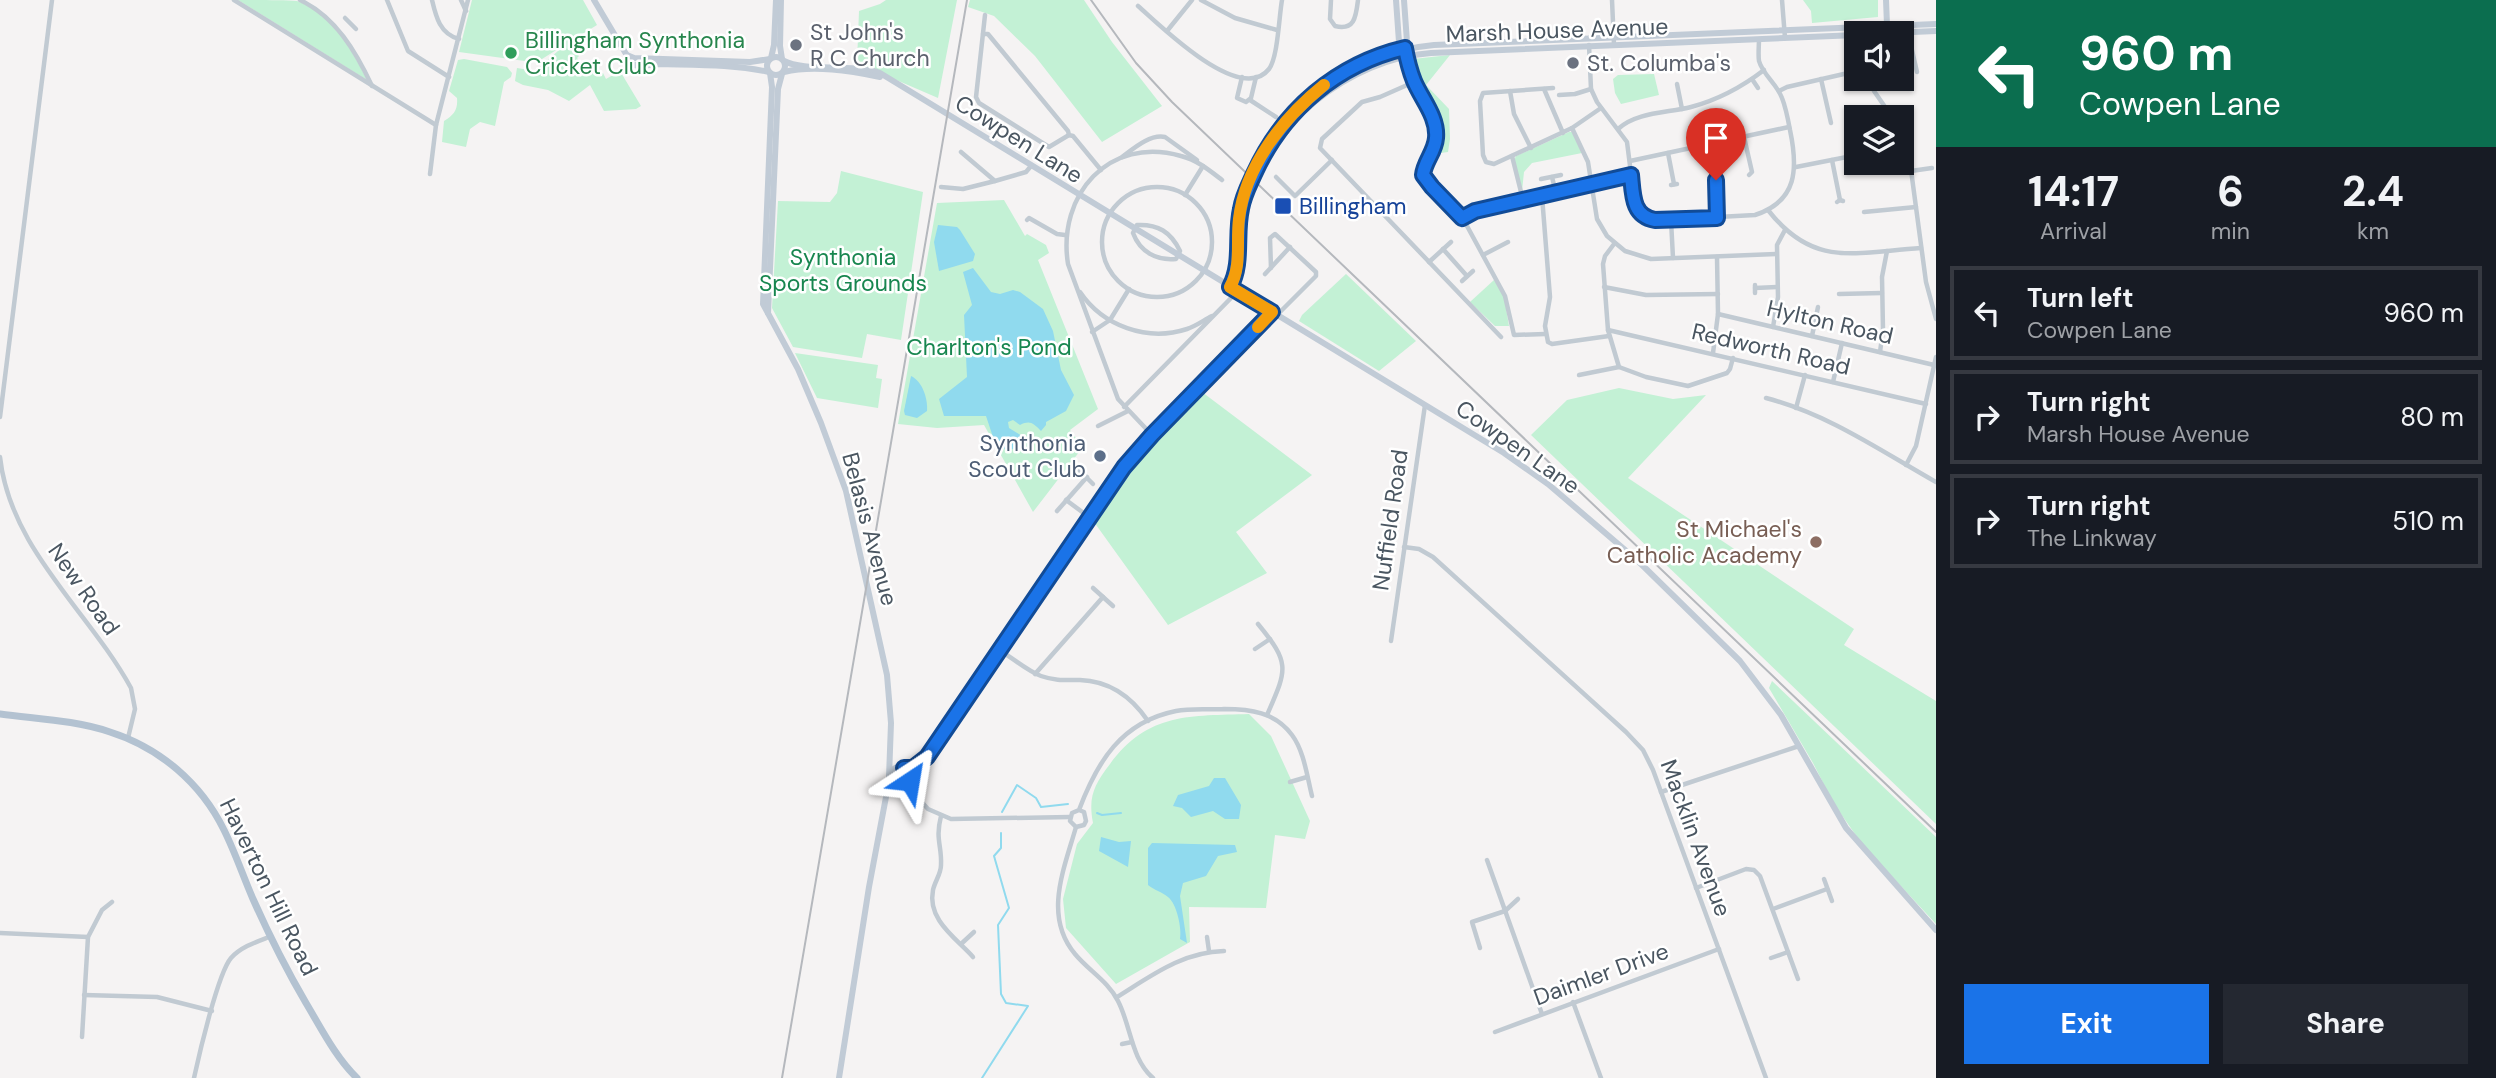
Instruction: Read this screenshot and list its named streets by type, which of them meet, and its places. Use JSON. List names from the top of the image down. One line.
{"streets":{"main road":["Haverton Hill Road"],"street":["Marsh House Avenue","Cowpen Lane","Hylton Road","Redworth Road","Nuffield Road","Belasis Avenue","New Road","Macklin Avenue","Daimler Drive"]},"crossings":[["Marsh House Avenue","Cowpen Lane"],["Cowpen Lane","Nuffield Road"],["Nuffield Road","Macklin Avenue"],["New Road","Haverton Hill Road"],["Macklin Avenue","Daimler Drive"]],"parks":["Synthonia Sports Grounds","Charlton's Pond"],"places":{"other":["St John's R C Church","Billingham Synthonia Cricket Club","St. Columba's","Synthonia Scout Club","St Michael's Catholic Academy"],"transit":["Billingham"]},"page":{"turn":["960 m","Cowpen Lane"],"eta":["14:17","Arrival","6","min","2.4","km"],"list":[{"name":"Turn left","note":"Cowpen Lane","value":"960 m"},{"name":"Turn right","note":"Marsh House Avenue","value":"80 m"},{"name":"Turn right","note":"The Linkway","value":"510 m"}],"buttons":["Exit","Share"]}}
